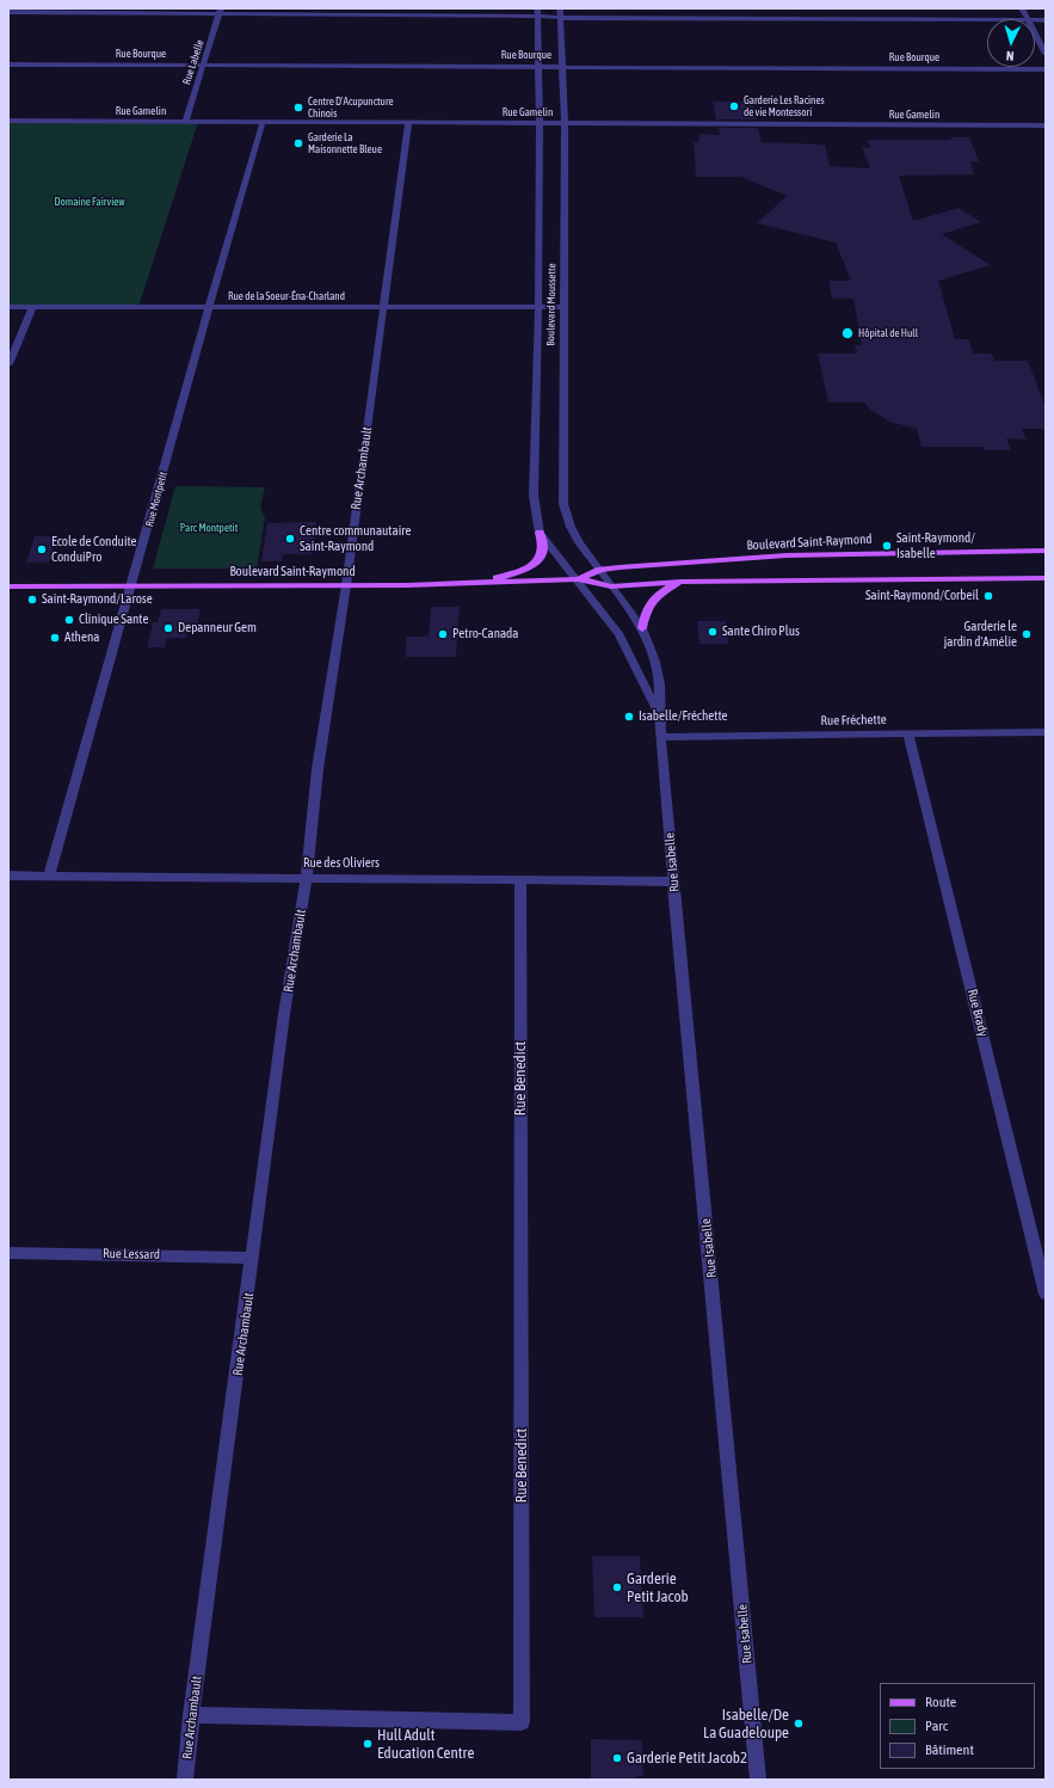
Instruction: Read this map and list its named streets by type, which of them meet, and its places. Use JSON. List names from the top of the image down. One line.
{"streets":{"main road":["Boulevard Saint-Raymond"],"street":["Rue Bourque","Rue Labelle","Rue Gamelin","Rue de la Soeur-Éna-Charland","Boulevard Moussette","Rue Archambault","Rue Montpetit","Rue Fréchette","Rue Isabelle","Rue des Oliviers","Rue Brady","Rue Benedict","Rue Lessard"]},"crossings":[["Rue Bourque","Rue Labelle"],["Rue Bourque","Boulevard Moussette"],["Rue Labelle","Rue Gamelin"],["Rue Gamelin","Boulevard Moussette"],["Rue Gamelin","Rue Archambault"],["Rue Gamelin","Rue Montpetit"],["Rue de la Soeur-Éna-Charland","Boulevard Moussette"],["Rue de la Soeur-Éna-Charland","Rue Archambault"],["Rue de la Soeur-Éna-Charland","Rue Montpetit"],["Boulevard Moussette","Boulevard Saint-Raymond"],["Boulevard Moussette","Rue Isabelle"],["Rue Archambault","Boulevard Saint-Raymond"],["Rue Archambault","Rue des Oliviers"],["Rue Archambault","Rue Benedict"],["Rue Archambault","Rue Lessard"],["Rue Montpetit","Boulevard Saint-Raymond"],["Rue Montpetit","Rue des Oliviers"],["Boulevard Saint-Raymond","Rue Isabelle"],["Rue Fréchette","Rue Isabelle"],["Rue Fréchette","Rue Brady"],["Rue Isabelle","Rue des Oliviers"],["Rue des Oliviers","Rue Benedict"]],"parks":["Domaine Fairview","Parc Montpetit"],"places":["Garderie Les Racines de vie Montessori","Centre D'Acupuncture Chinois","Garderie La Maisonnette Bleue","Hôpital de Hull","Centre communautaire Saint-Raymond","Saint-Raymond/ Isabelle","Ecole de Conduite ConduiPro","Saint-Raymond/Corbeil","Saint-Raymond/Larose","Clinique Sante","Depanneur Gem","Sante Chiro Plus","Petro-Canada","Garderie le jardin d'Amélie","Athena","Isabelle/Fréchette","Garderie Petit Jacob","Isabelle/De La Guadeloupe","Hull Adult Education Centre","Garderie Petit Jacob2"],"legend":["Route","Parc","Bâtiment"],"north":"bottom"}
